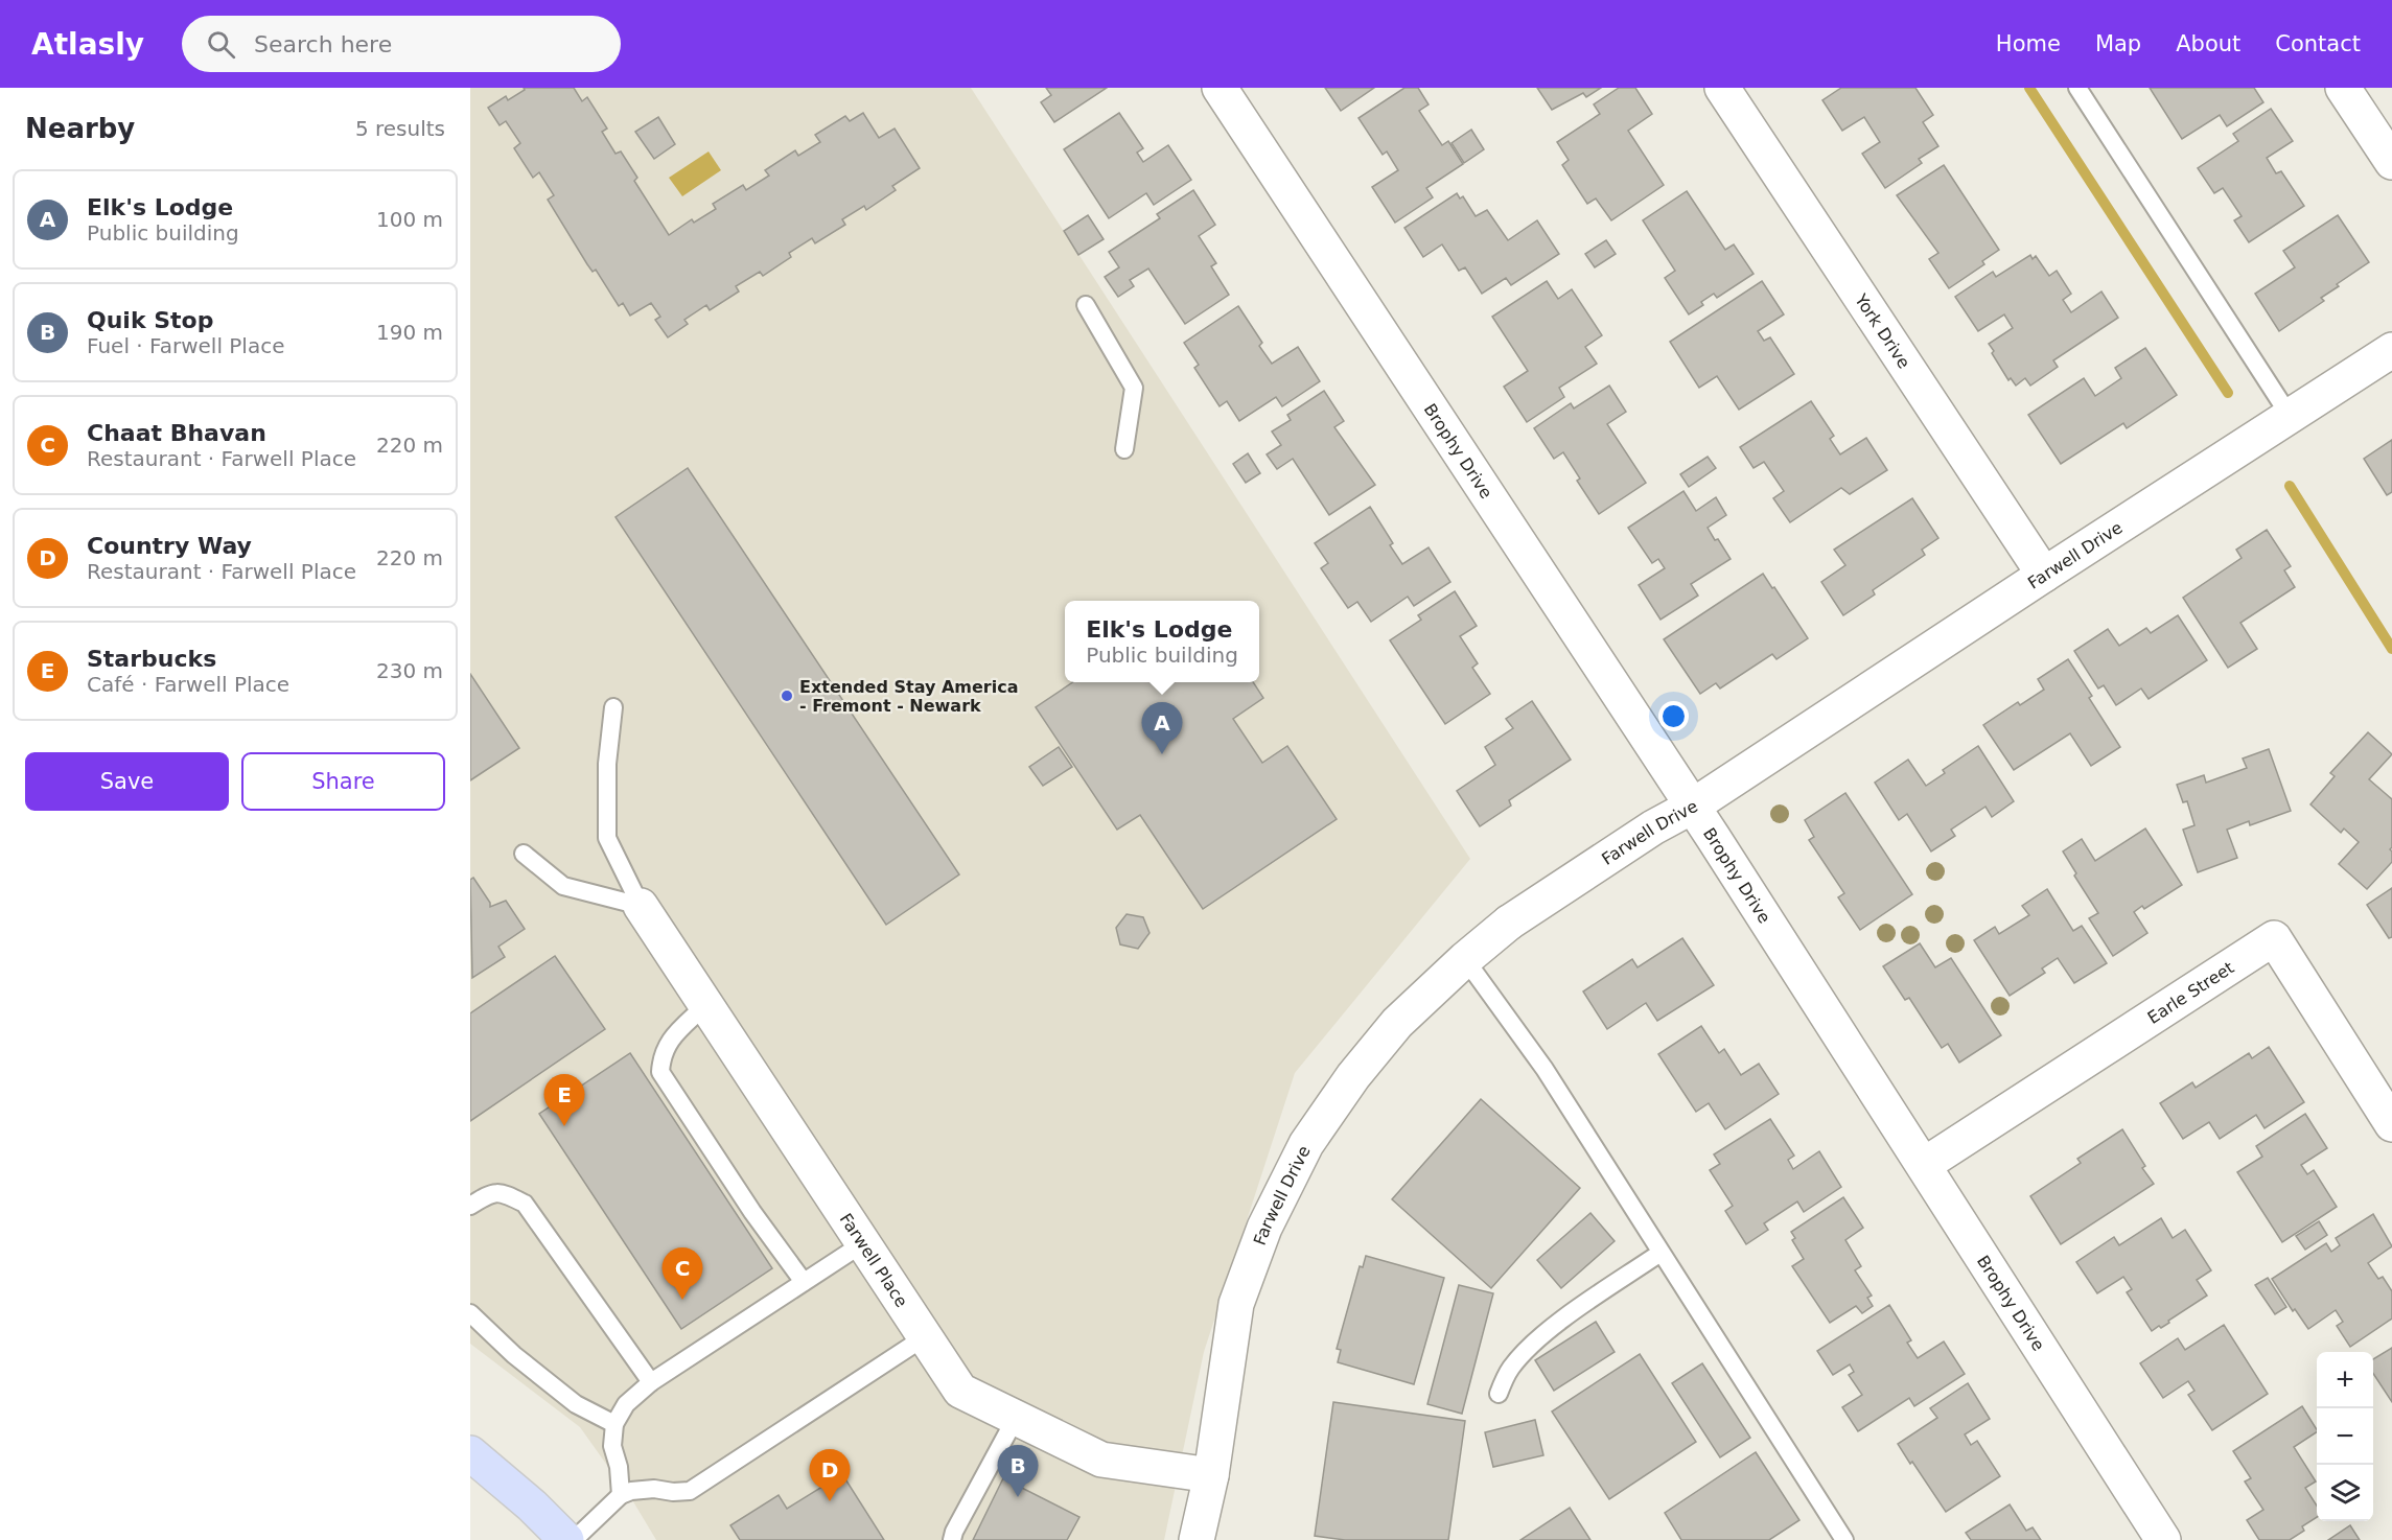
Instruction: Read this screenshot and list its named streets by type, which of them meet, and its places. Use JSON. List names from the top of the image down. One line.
{"streets":{"street":["York Drive","Brophy Drive","Farwell Drive","Earle Street","Farwell Place"]},"crossings":[["York Drive","Farwell Drive"],["Brophy Drive","Farwell Drive"],["Brophy Drive","Earle Street"],["Farwell Drive","Farwell Place"]],"places":["Extended Stay America - Fremont - Newark"],"page":{"header":"Atlasly","search":"Search here","nav":["Home","Map","About","Contact"],"heading":["Nearby","5 results"],"list":[{"mark":"A","name":"Elk's Lodge","note":"Public building","value":"100 m"},{"mark":"B","name":"Quik Stop","note":"Fuel · Farwell Place","value":"190 m"},{"mark":"C","name":"Chaat Bhavan","note":"Restaurant · Farwell Place","value":"220 m"},{"mark":"D","name":"Country Way","note":"Restaurant · Farwell Place","value":"220 m"},{"mark":"E","name":"Starbucks","note":"Café · Farwell Place","value":"230 m"}],"popup":["Elk's Lodge","Public building"],"pins":["A","E","C","B","D"],"buttons":["Save","Share"],"map_buttons":["+","−"]}}
